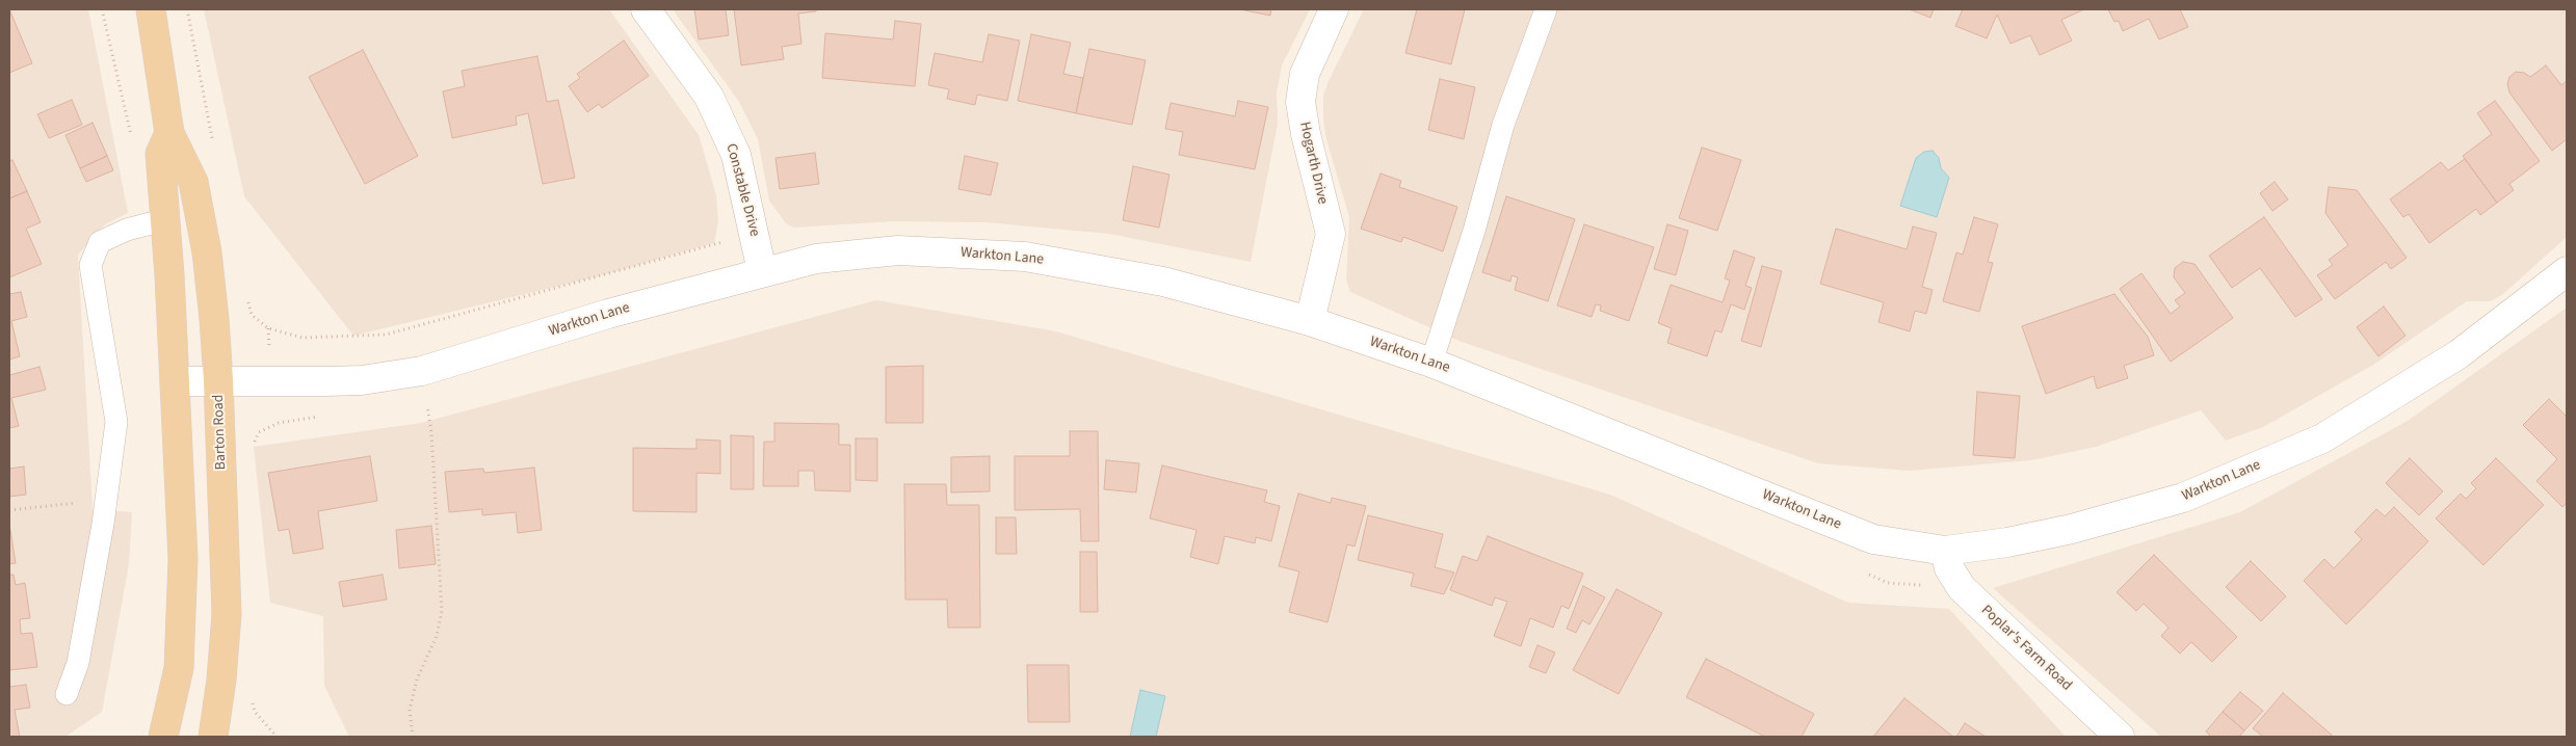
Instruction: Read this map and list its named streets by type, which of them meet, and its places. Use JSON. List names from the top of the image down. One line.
{"streets":{"main road":["Barton Road"],"street":["Hogarth Drive","Constable Drive","Warkton Lane","Poplar's Farm Road"]},"crossings":[["Hogarth Drive","Warkton Lane"],["Constable Drive","Warkton Lane"],["Warkton Lane","Barton Road"],["Warkton Lane","Poplar's Farm Road"]]}
